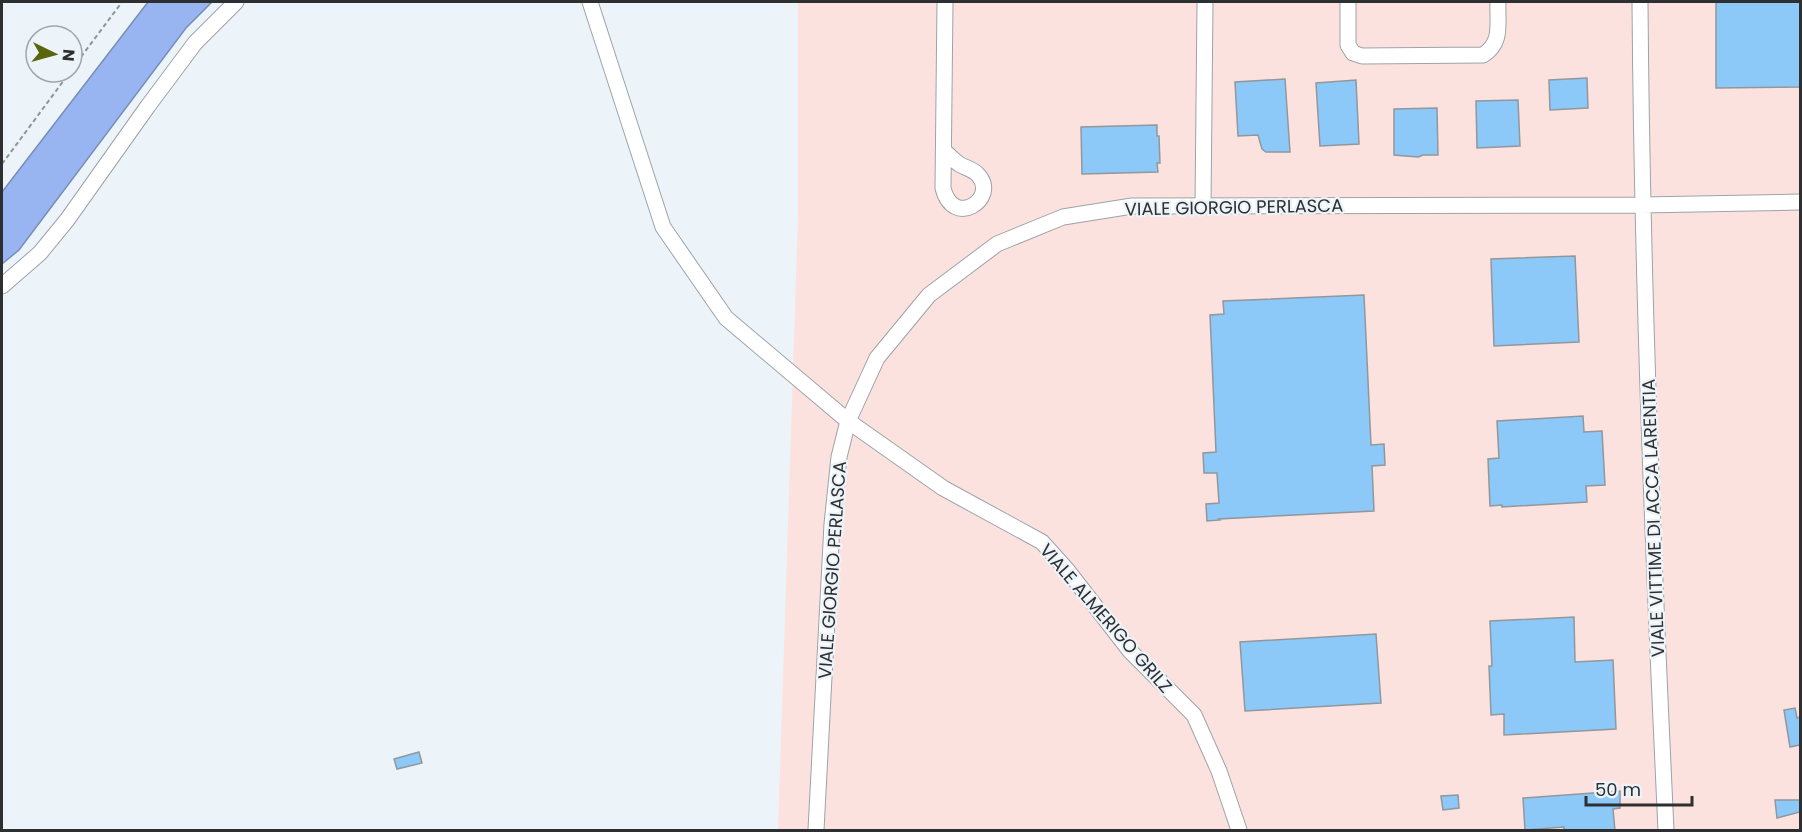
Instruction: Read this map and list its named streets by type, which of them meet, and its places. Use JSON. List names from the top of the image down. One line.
{"streets":{"street":["VIALE GIORGIO PERLASCA","VIALE VITTIME DI ACCA LARENTIA","VIALE ALMERIGO GRILZ"]},"crossings":[["VIALE GIORGIO PERLASCA","VIALE VITTIME DI ACCA LARENTIA"],["VIALE GIORGIO PERLASCA","VIALE ALMERIGO GRILZ"]],"scale_bar":"50 m","north":"right"}
